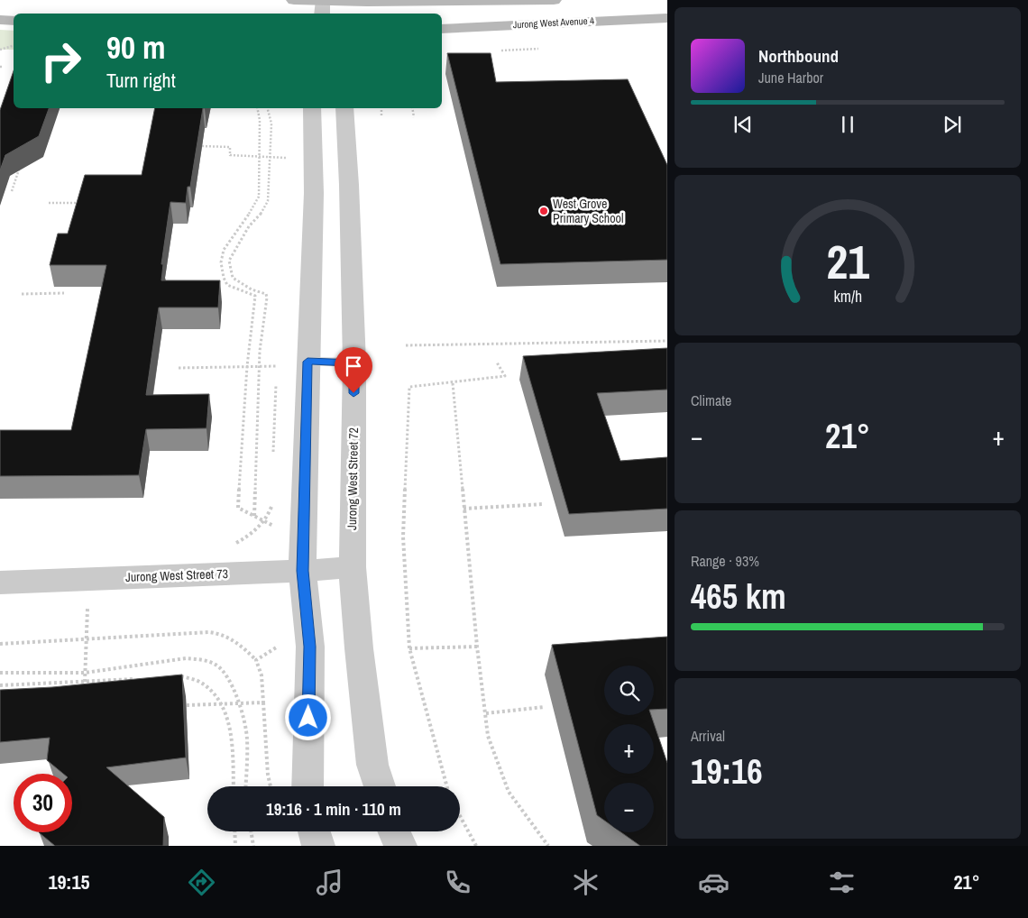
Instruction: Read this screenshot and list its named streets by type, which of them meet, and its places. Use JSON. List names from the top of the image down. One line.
{"streets":{"main road":["Jurong West Avenue 4"],"street":["Jurong West Street 72","Jurong West Street 73"]},"crossings":[["Jurong West Street 72","Jurong West Street 73"]],"places":["West Grove Primary School"],"page":{"turn":["90 m","Turn right"],"song":["Northbound","June Harbor"],"tile":["Climate",["Range · 93%","465 km"],["Arrival","19:16"]],"heat":["−","21°","+"],"map_buttons":["+","−"],"limit":"30","trip":"19:16 · 1 min · 110 m","tabs":["19:15","21°"],"gauge":["21","km/h"]}}
